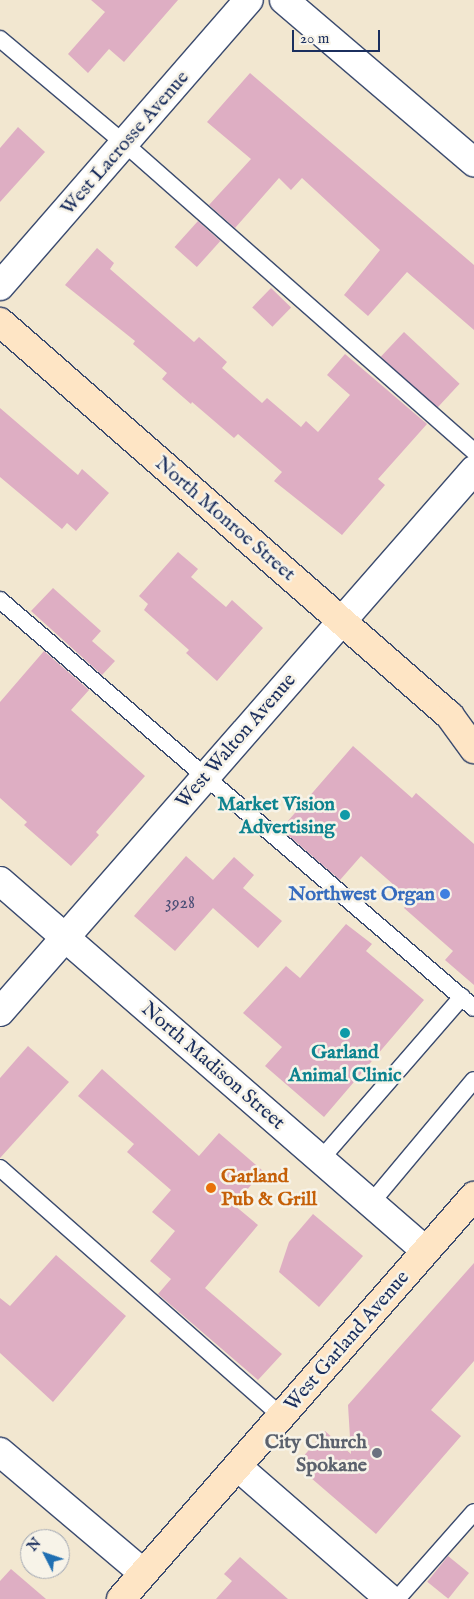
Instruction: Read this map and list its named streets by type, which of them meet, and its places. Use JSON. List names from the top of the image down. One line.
{"streets":{"main road":["North Monroe Street","West Garland Avenue"],"street":["West Lacrosse Avenue","West Walton Avenue","North Madison Street"]},"crossings":[["North Monroe Street","West Walton Avenue"],["West Walton Avenue","North Madison Street"],["North Madison Street","West Garland Avenue"]],"places":["Market Vision Advertising","Northwest Organ","Garland Animal Clinic","Garland Pub & Grill","City Church Spokane"],"house_numbers":["3928"],"scale_bar":"20 m","north":"top left"}
